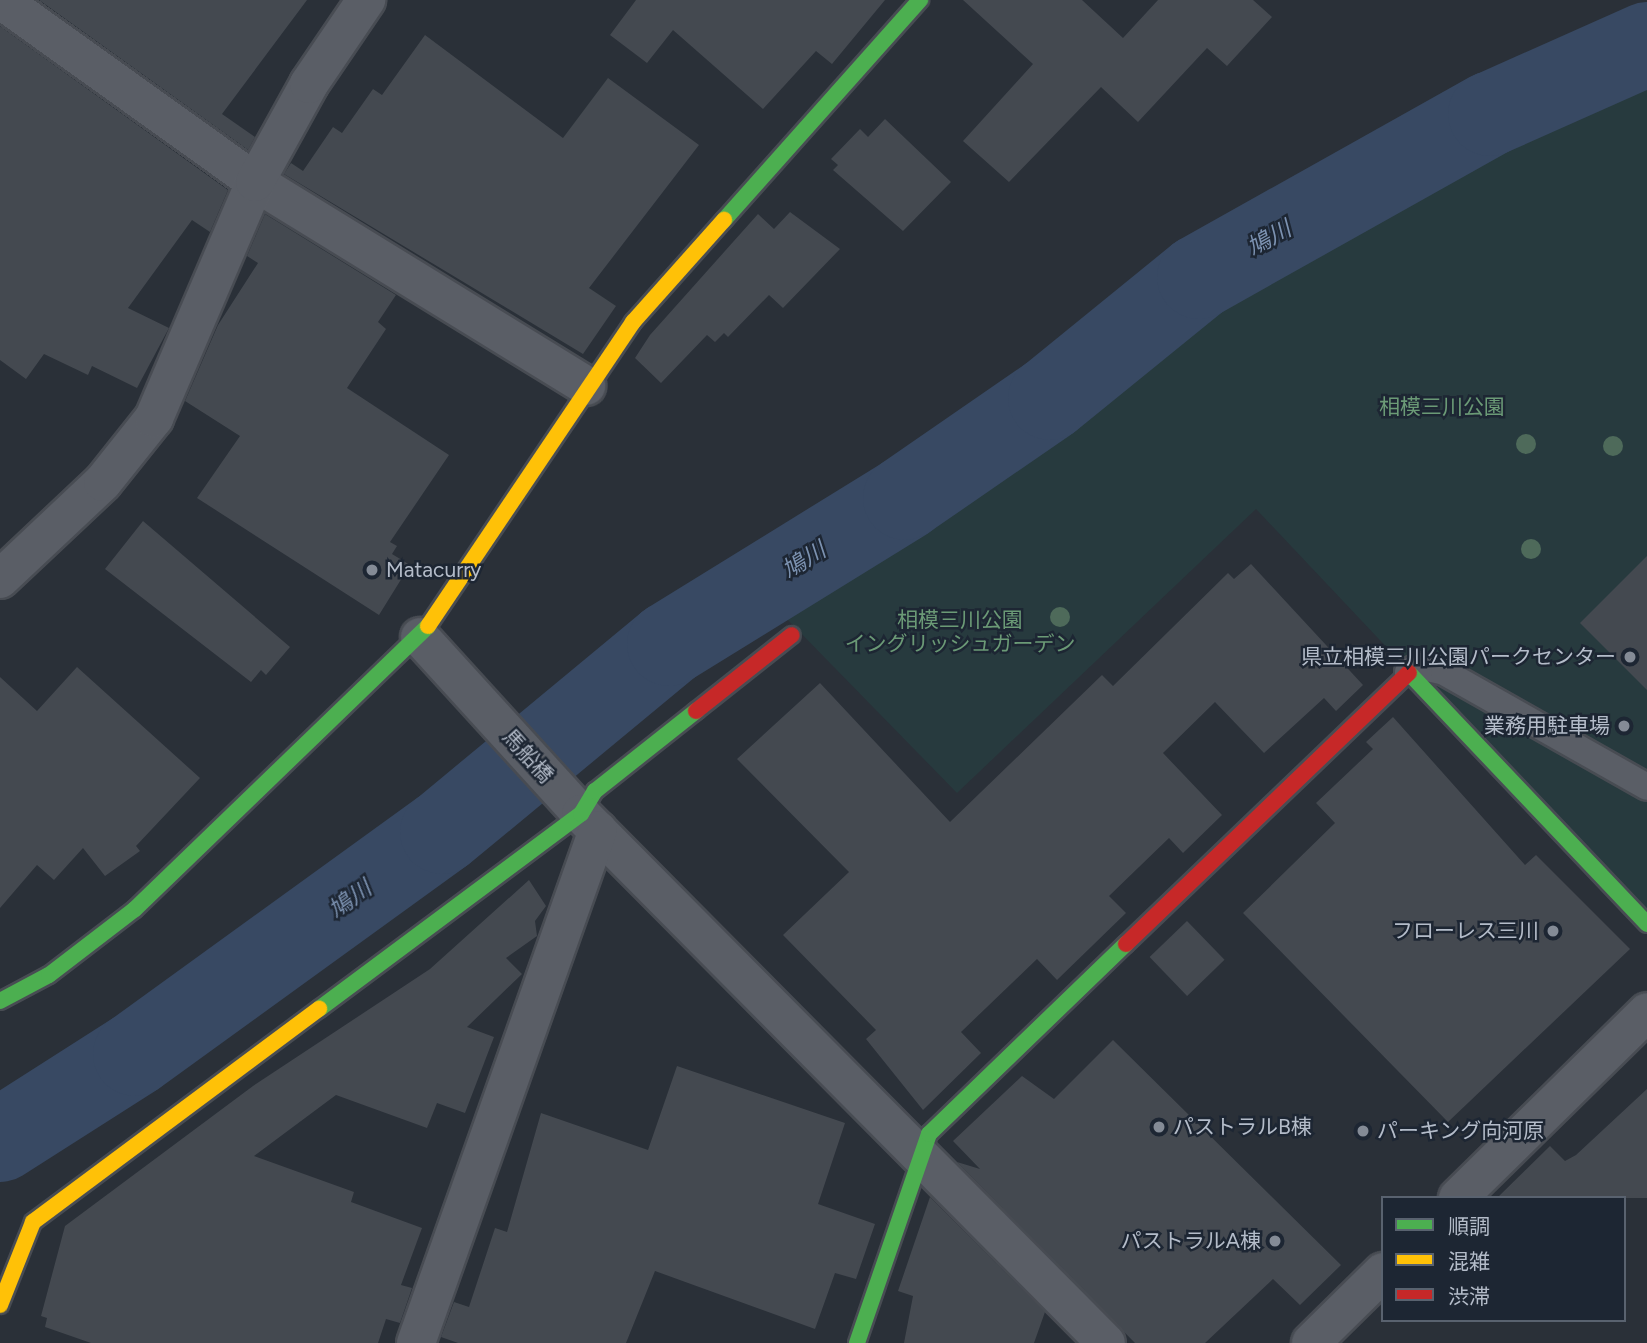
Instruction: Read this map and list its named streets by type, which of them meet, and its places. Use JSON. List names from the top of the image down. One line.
{"streets":{"street":["馬船橋"]},"water":["鳩川"],"parks":["相模三川公園","相模三川公園 イングリッシュガーデン"],"places":["Matacurry","県立相模三川公園パークセンター","業務用駐車場","フローレス三川","パストラルB棟","パーキング向河原","パストラルA棟"],"legend":["順調","混雑","渋滞"]}
